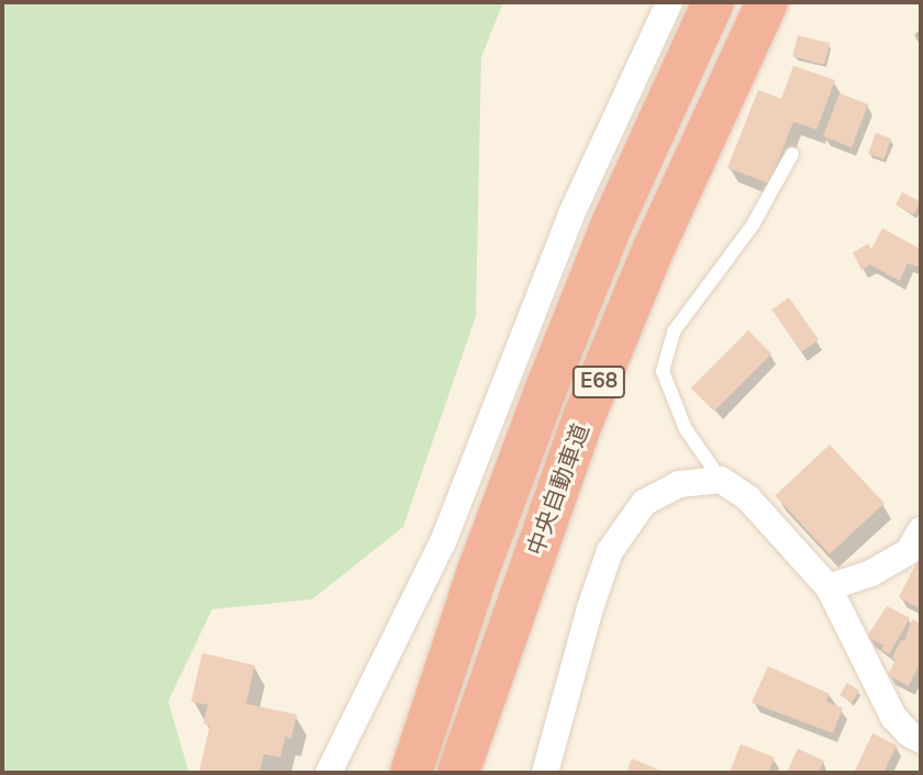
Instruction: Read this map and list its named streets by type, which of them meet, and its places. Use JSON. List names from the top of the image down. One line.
{"streets":{"highway":["E68","中央自動車道"]}}
